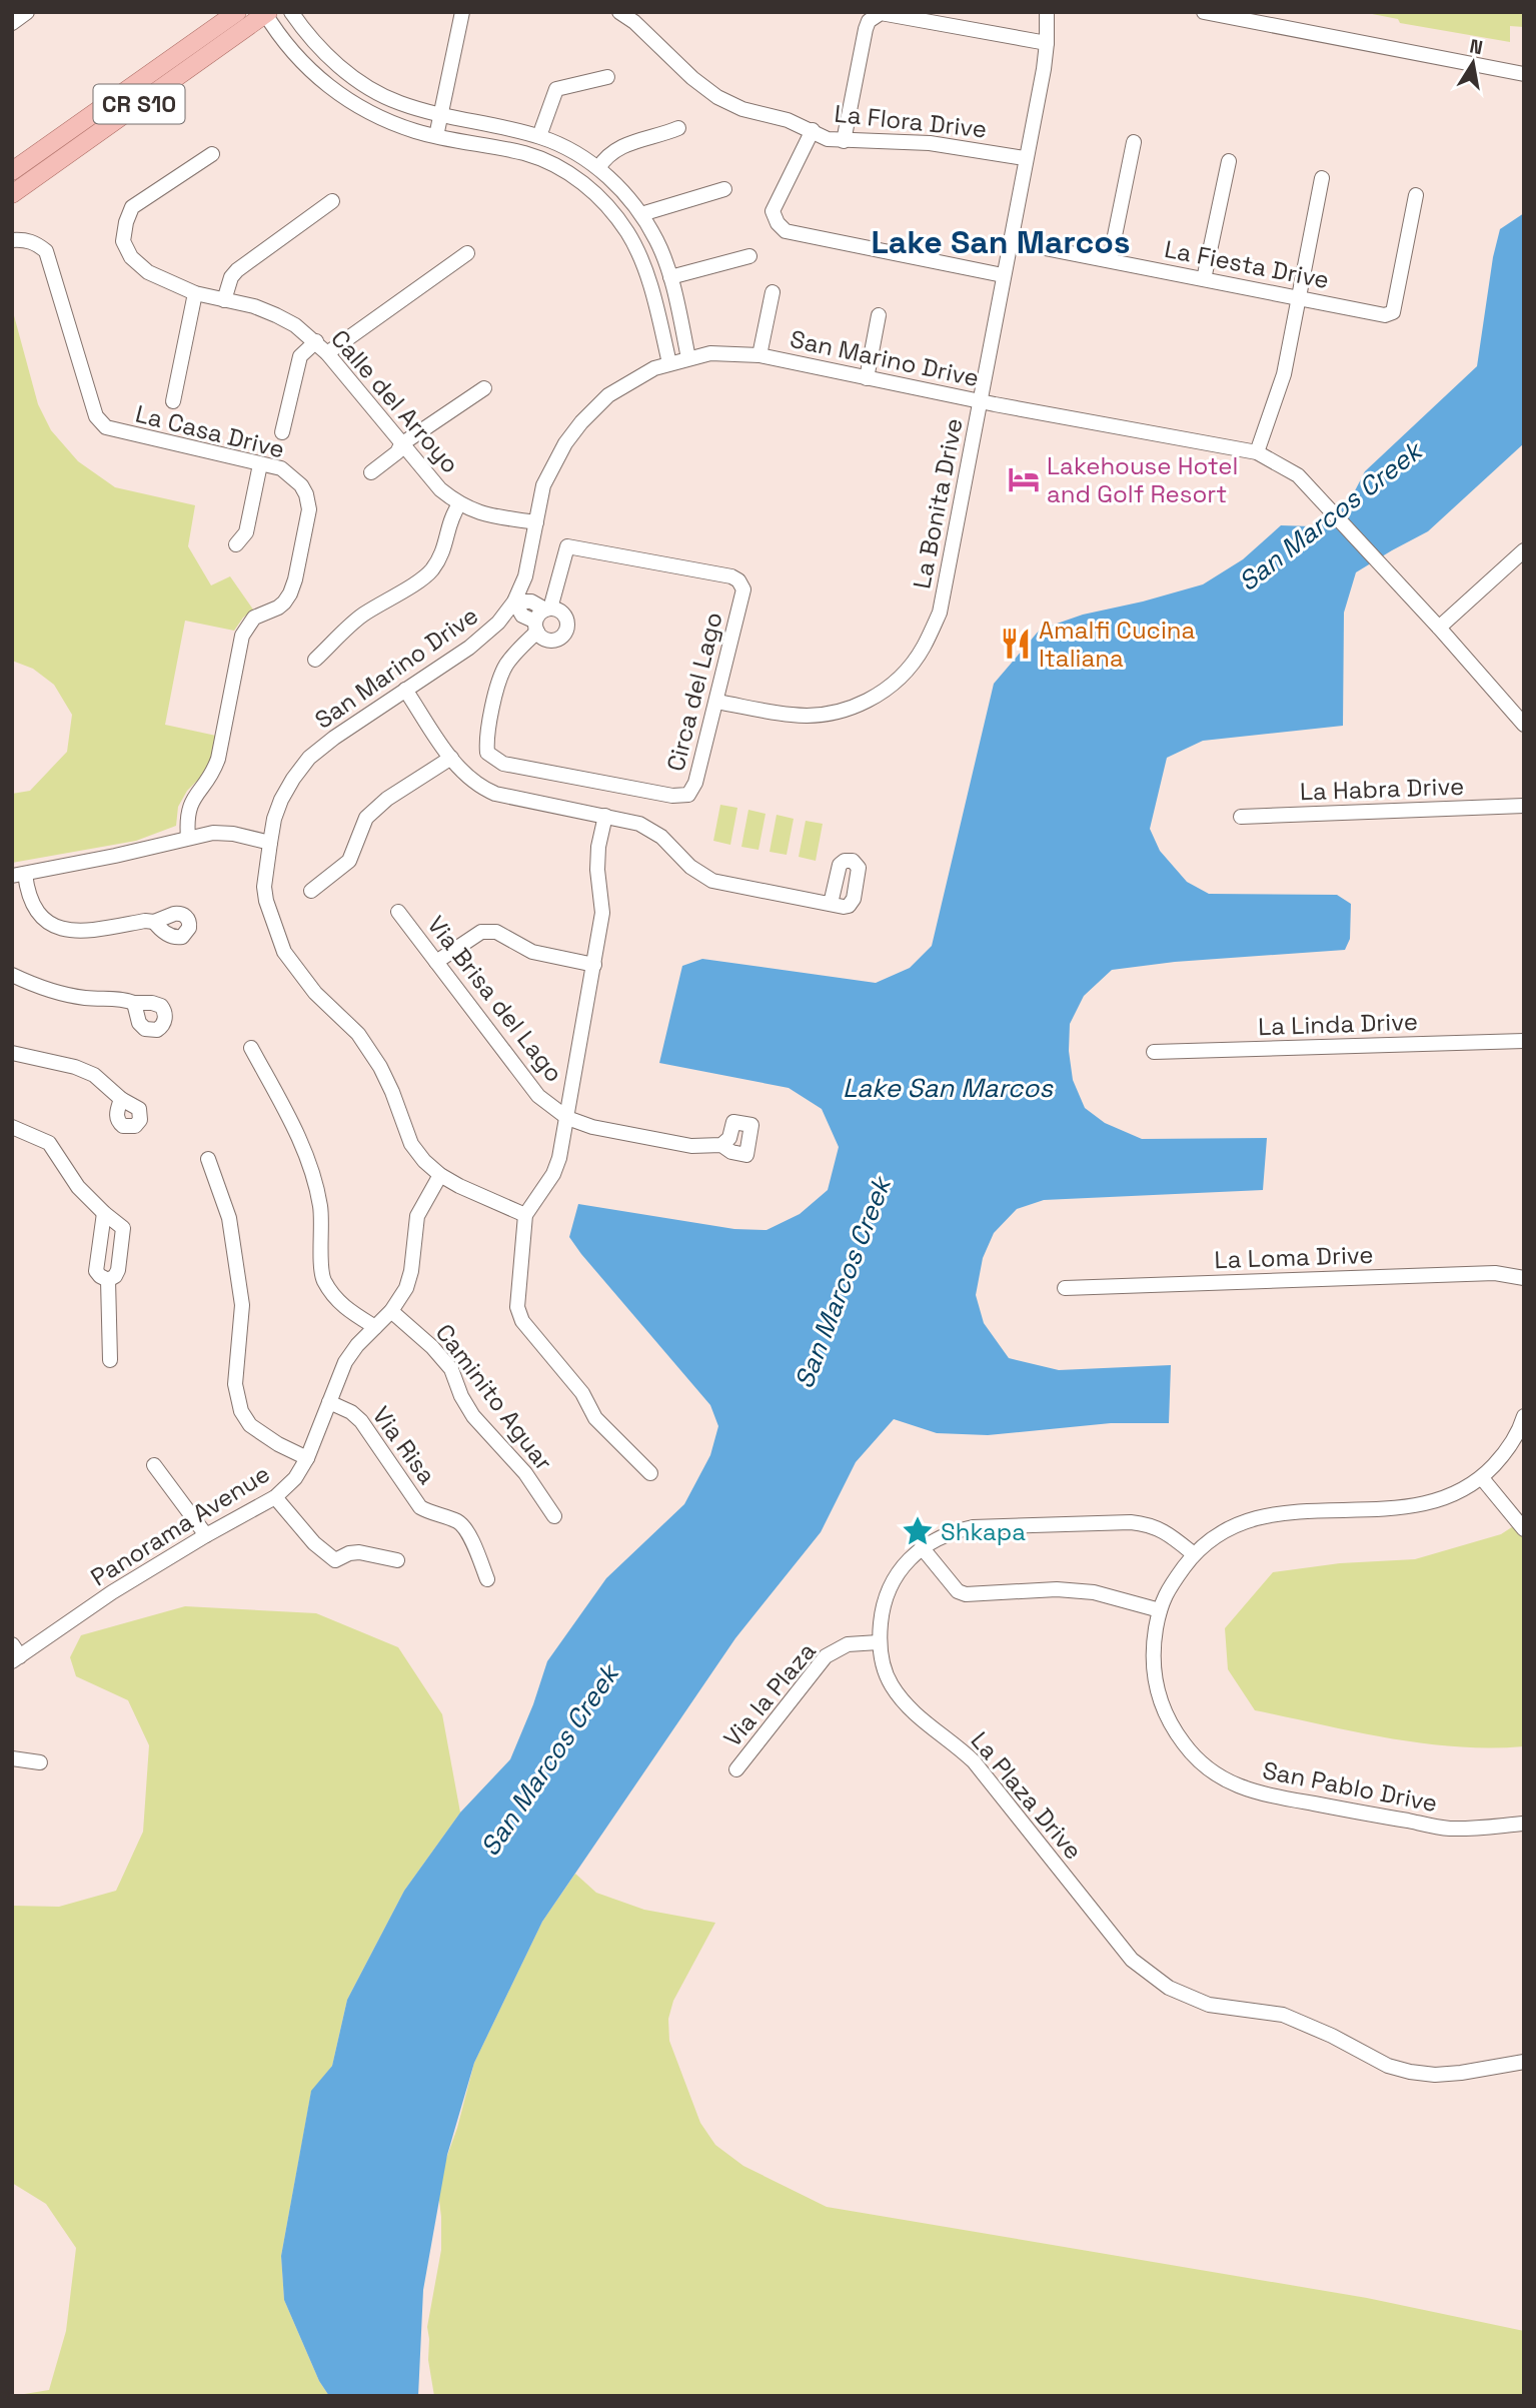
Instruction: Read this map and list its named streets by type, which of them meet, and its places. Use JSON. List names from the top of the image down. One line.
{"streets":{"main road":["CR S10"],"street":["La Flora Drive","La Fiesta Drive","San Marino Drive","Calle del Arroyo","La Casa Drive","La Bonita Drive","Circa del Lago","La Habra Drive","Via Brisa del Lago","La Linda Drive","La Loma Drive","Caminito Aguar","Via Risa","Panorama Avenue","Via la Plaza","San Pablo Drive","La Plaza Drive"]},"crossings":[["La Flora Drive","La Bonita Drive"],["La Fiesta Drive","La Bonita Drive"],["San Marino Drive","Calle del Arroyo"],["San Marino Drive","La Bonita Drive"],["San Marino Drive","Panorama Avenue"],["La Bonita Drive","Circa del Lago"],["Caminito Aguar","Panorama Avenue"],["Via Risa","Panorama Avenue"],["Via la Plaza","La Plaza Drive"],["San Pablo Drive","La Plaza Drive"]],"districts":["Lake San Marcos"],"water":["San Marcos Creek","Lake San Marcos"],"places":{"hotel":["Lakehouse Hotel and Golf Resort"],"restaurant":["Amalfi Cucina Italiana"],"place":["Shkapa"]},"north":"top"}
